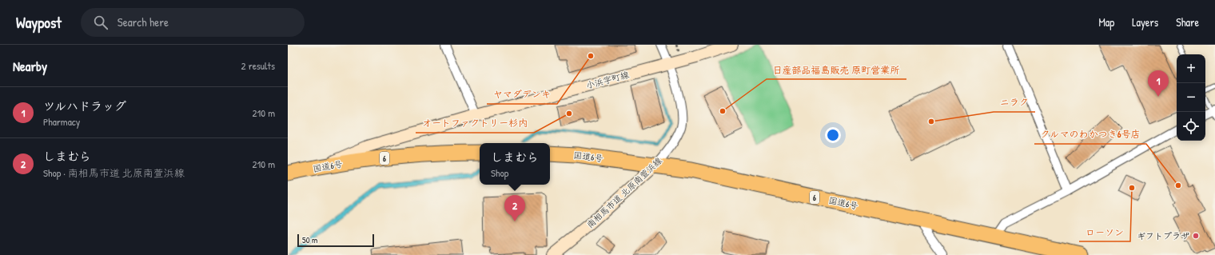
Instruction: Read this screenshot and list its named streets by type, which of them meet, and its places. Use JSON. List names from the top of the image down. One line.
{"streets":{"highway":["国道6号","6"],"main road":["小浜字町線","南相馬市道 北原南萱浜線"]},"crossings":[["小浜字町線","国道6号"],["小浜字町線","南相馬市道 北原南萱浜線"],["国道6号","南相馬市道 北原南萱浜線"]],"places":["ヤマダデンキ","日産部品福島販売 原町営業所","オートファクトリー杉内","ニラク","クルマのわかつき6号店","ローソン","ギフトプラザ"],"scale_bar":"50 m","page":{"header":"Waypost","search":"Search here","nav":["Map","Layers","Share"],"heading":["Nearby","2 results"],"map_buttons":["+","−"],"pins":["1","2"],"list":[{"mark":"1","name":"ツルハドラッグ","note":"Pharmacy","value":"210 m"},{"mark":"2","name":"しまむら","note":"Shop · 南相馬市道 北原南萱浜線","value":"210 m"}],"popup":["しまむら","Shop"],"scale":"50 m"}}
